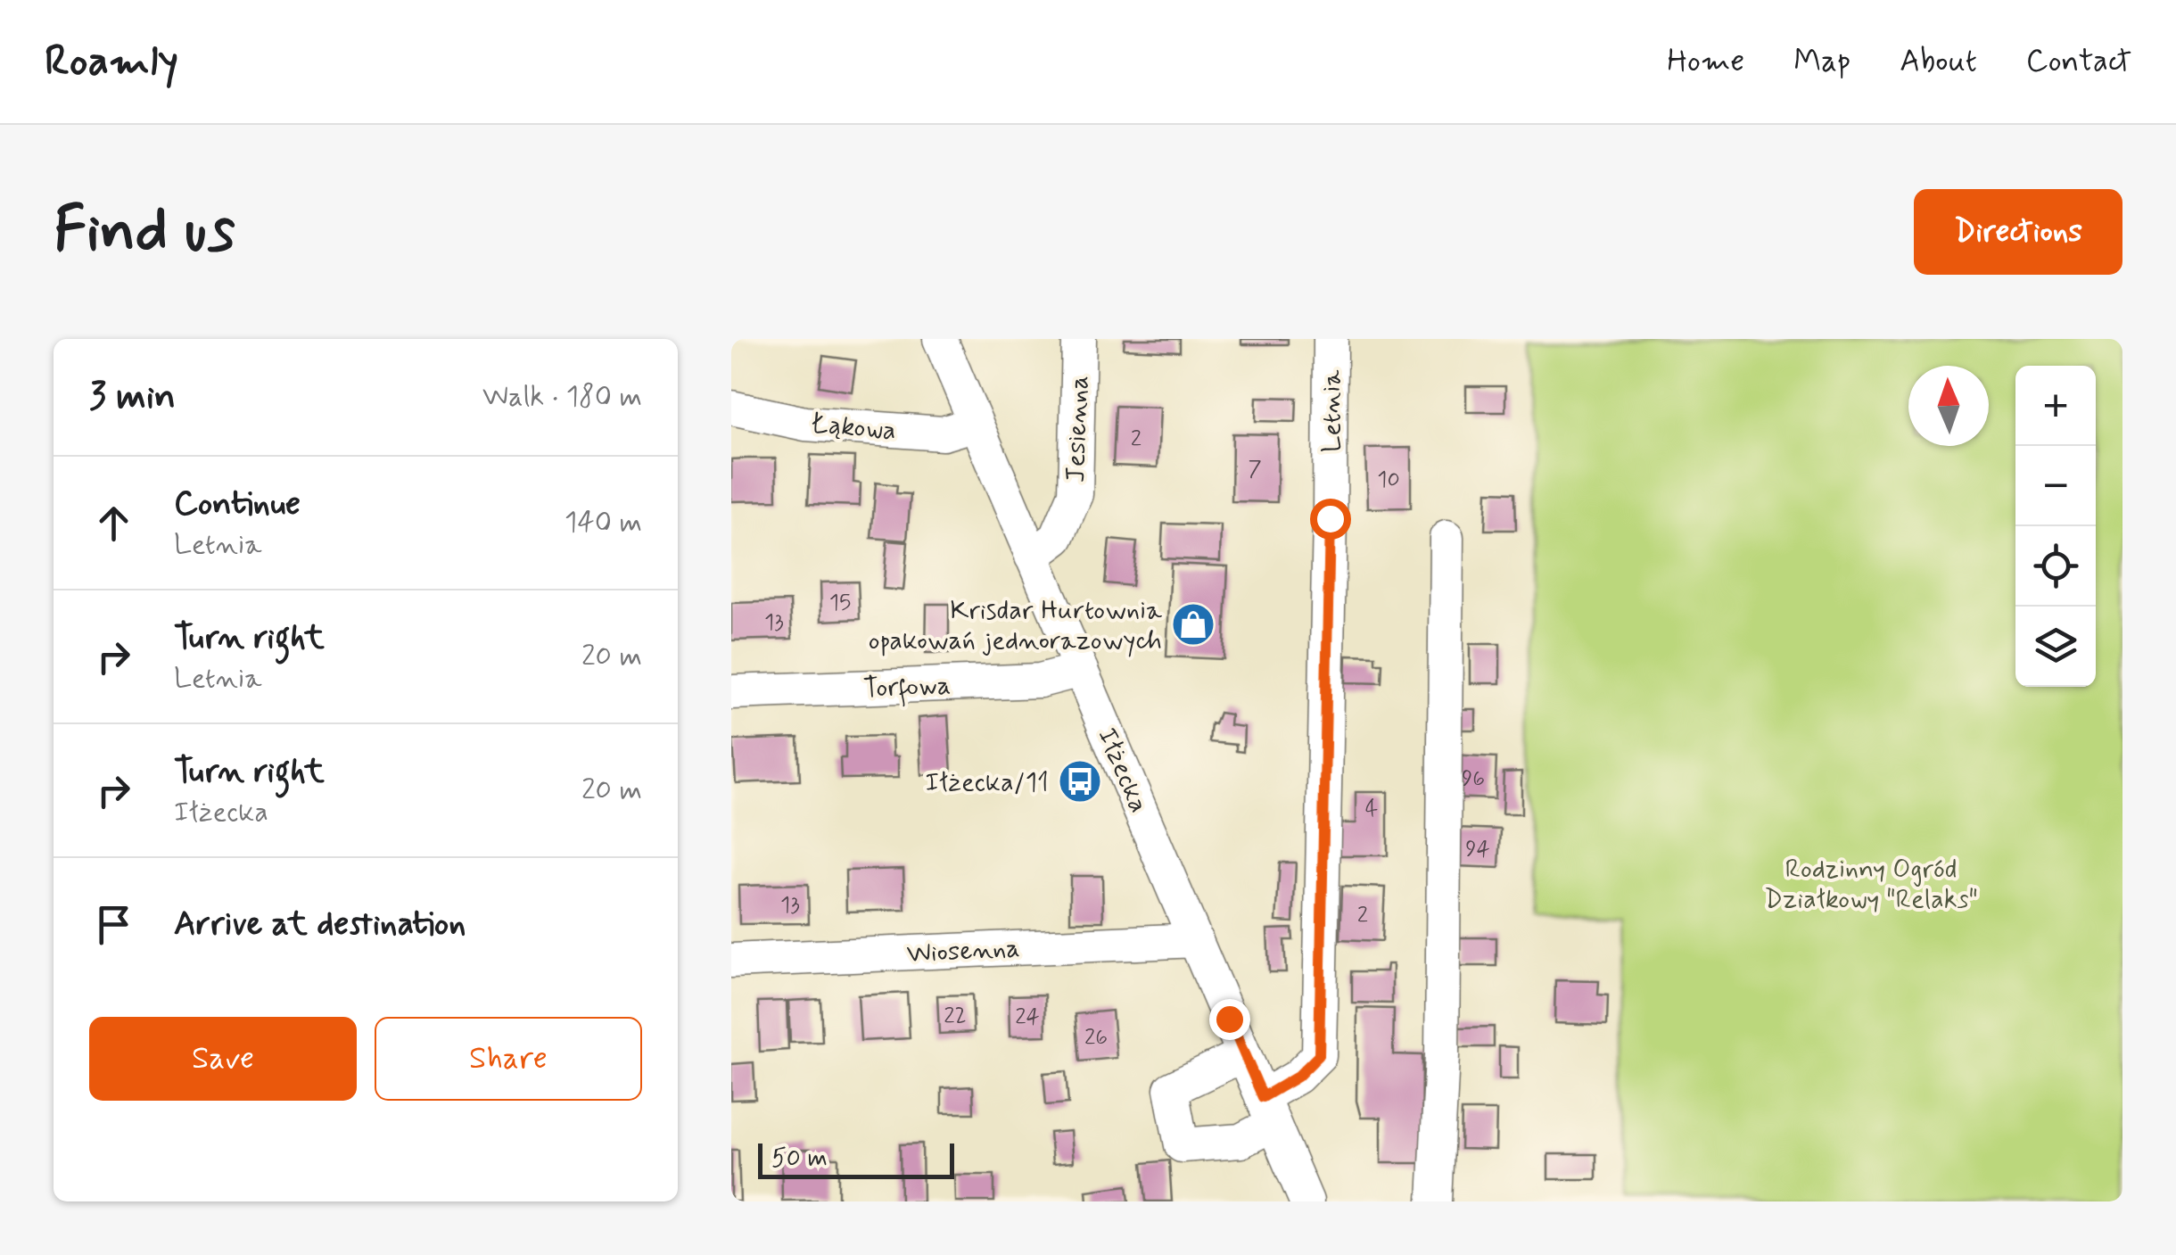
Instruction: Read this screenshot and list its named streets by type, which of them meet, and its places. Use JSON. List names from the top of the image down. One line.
{"streets":{"street":["Letnia","Łąkowa","Jesienna","Torfowa","Iłżecka","Wiosenna"]},"crossings":[["Letnia","Iłżecka"],["Łąkowa","Iłżecka"],["Jesienna","Iłżecka"],["Torfowa","Iłżecka"],["Iłżecka","Wiosenna"]],"parks":["Rodzinny Ogród Działkowy \"Relaks\""],"places":{"shop":["Krisdar Hurtownia opakowań jednorazowych"],"bus stop":["Iłżecka/11"]},"house_numbers":["2","7","10","15","13","96","4","94","13","2","22","24","26"],"scale_bar":"50 m","north":"top","page":{"header":"Roamly","nav":["Home","Map","About","Contact"],"buttons":["Directions",["Save","Share"]],"title":"Find us","heading":["3 min","Walk · 180 m"],"map_buttons":["+","−"],"list":[["Continue","Letnia","140 m"],["Turn right","Letnia","20 m"],["Turn right","Iłżecka","20 m"],"Arrive at destination"],"scale":"50 m"}}
